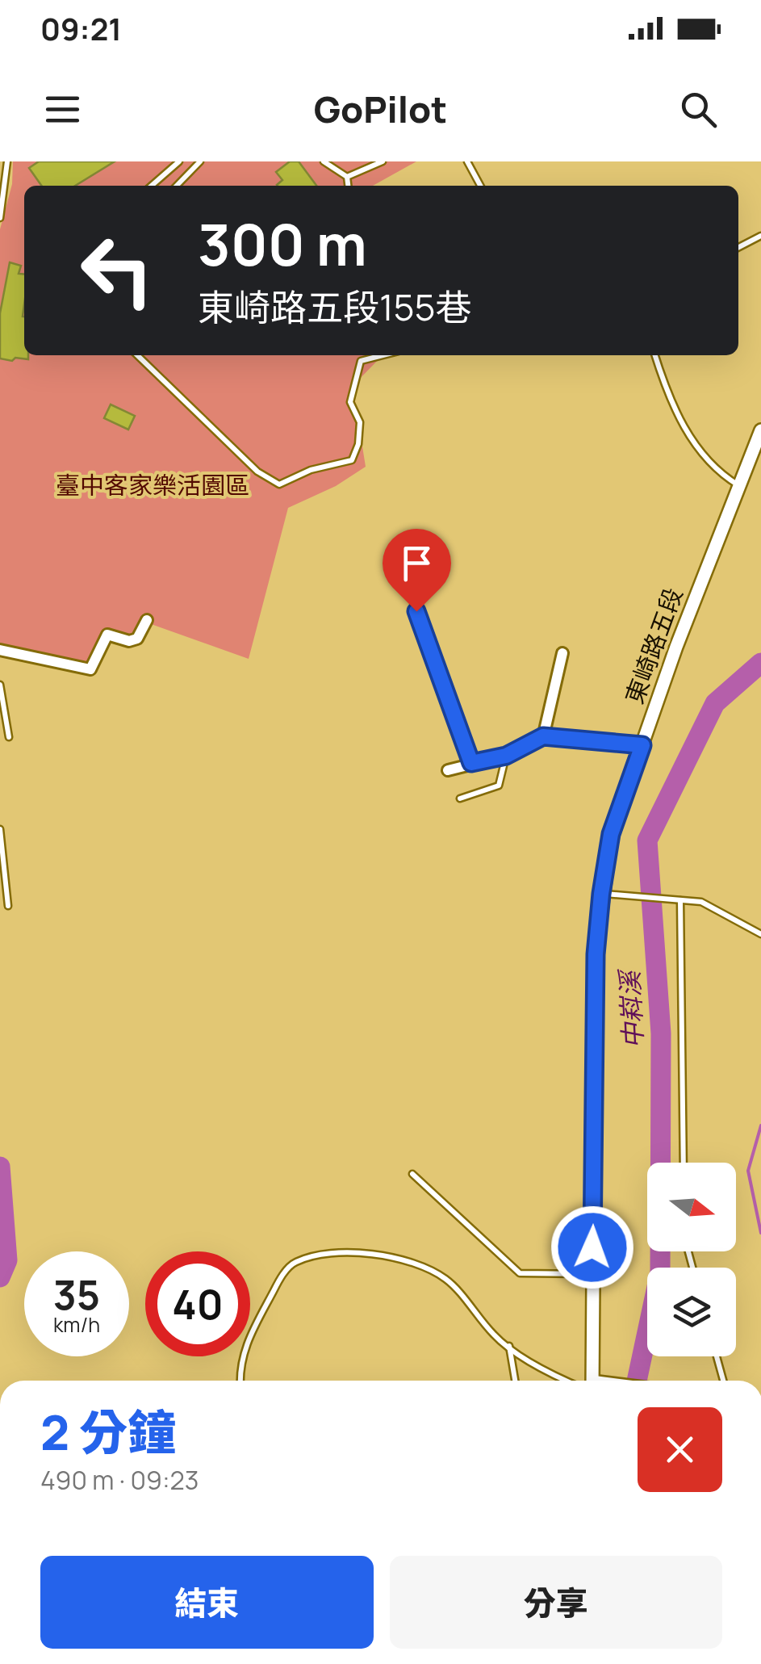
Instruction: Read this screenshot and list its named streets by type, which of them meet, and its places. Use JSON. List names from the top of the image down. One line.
{"streets":{"street":["東崎路五段"]},"water":["中嵙溪"],"parks":["臺中客家樂活園區"],"north":"right","page":{"status":"09:21","header":"GoPilot","turn":["300 m","東崎路五段155巷"],"speed":"35 km/h","limit":"40","heading":["2 分鐘","490 m · 09:23"],"buttons":["結束","分享"]}}
